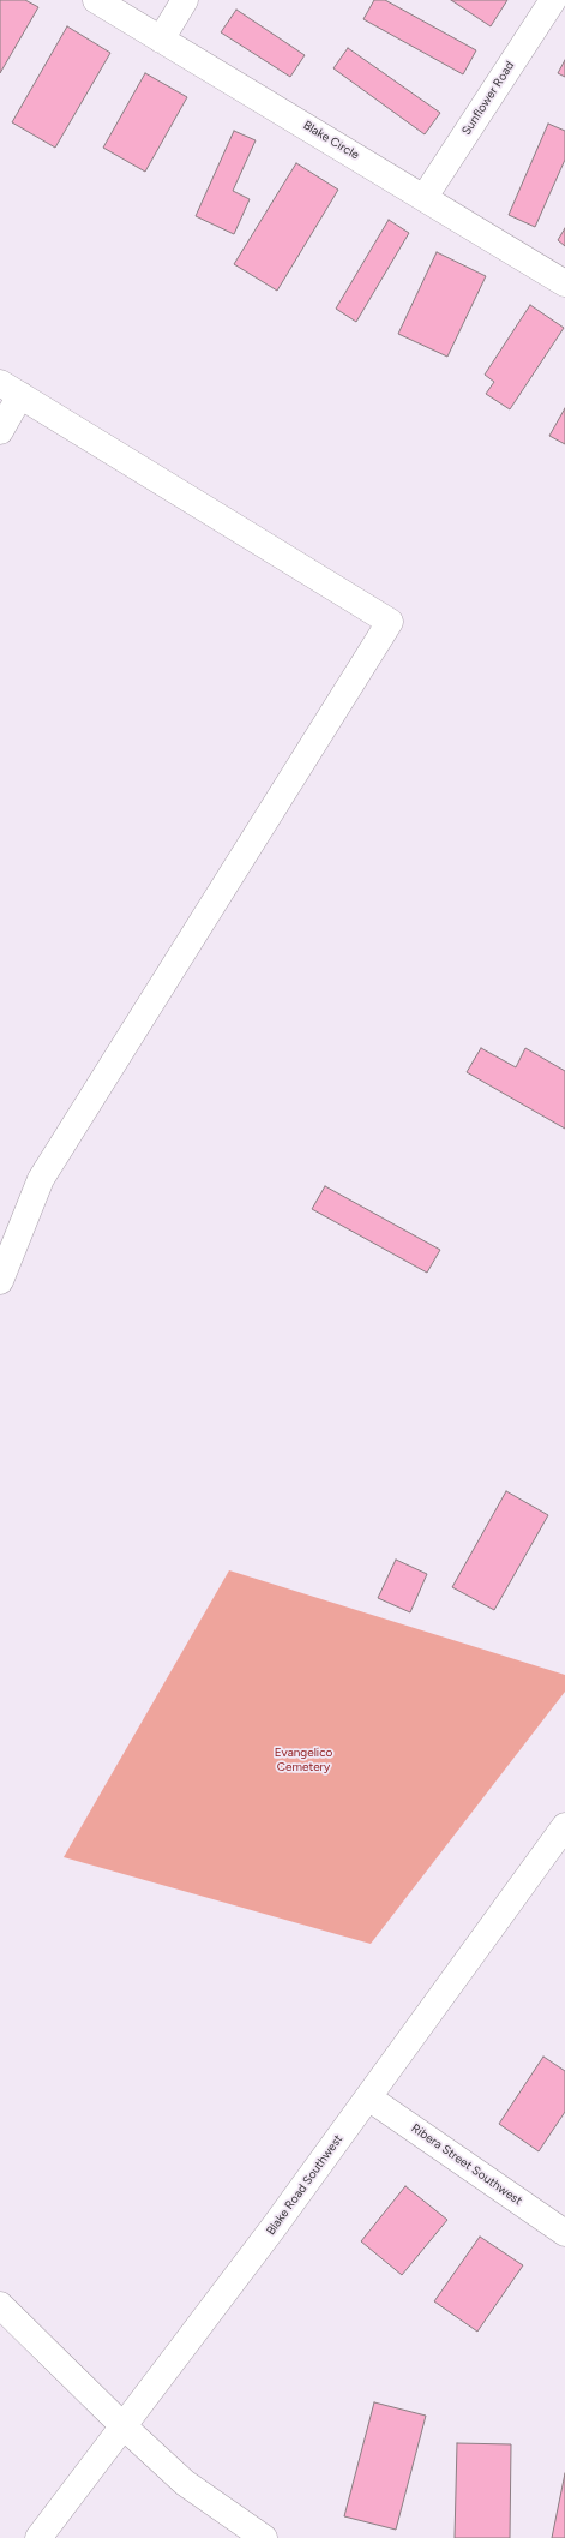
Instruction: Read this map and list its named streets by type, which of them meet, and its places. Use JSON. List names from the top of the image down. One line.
{"streets":{"street":["Sunflower Road","Blake Circle","Ribera Street Southwest","Blake Road Southwest"]},"crossings":[["Sunflower Road","Blake Circle"],["Ribera Street Southwest","Blake Road Southwest"]],"parks":["Evangelico Cemetery"]}
